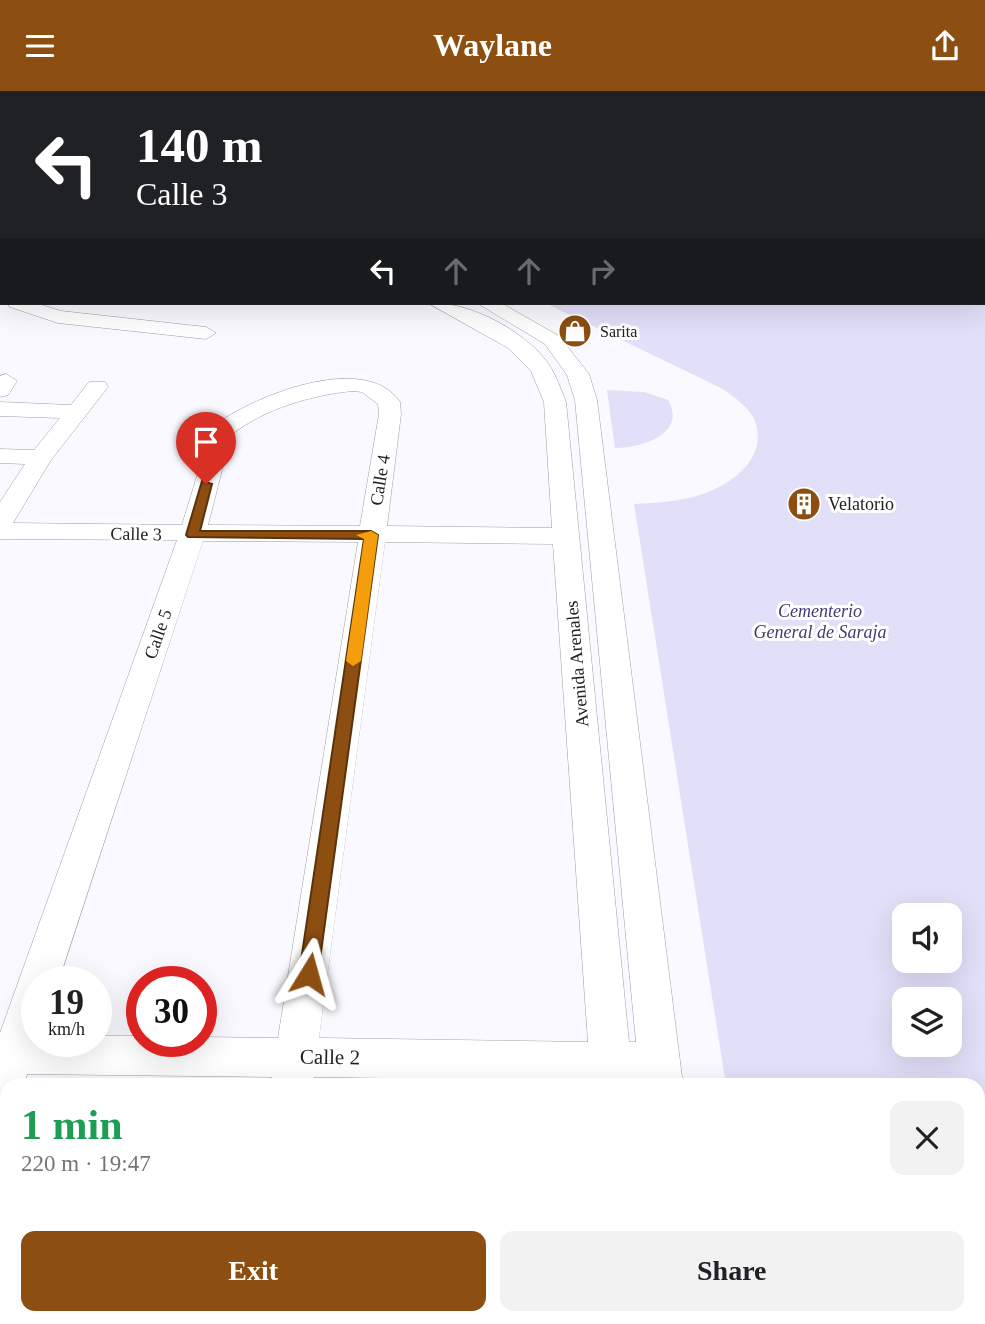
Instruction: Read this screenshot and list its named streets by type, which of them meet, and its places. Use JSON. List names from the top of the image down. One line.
{"streets":{"street":["Calle 4","Calle 3","Calle 5","Avenida Arenales","Calle 2"]},"crossings":[["Calle 4","Calle 3"],["Calle 4","Calle 5"],["Calle 4","Calle 2"],["Calle 3","Calle 5"],["Calle 3","Avenida Arenales"],["Calle 5","Calle 2"],["Avenida Arenales","Calle 2"]],"parks":["Cementerio General de Saraja"],"places":{"shop":["Sarita"],"building":["Velatorio"]},"page":{"header":"Waylane","turn":["140 m","Calle 3"],"speed":"19 km/h","limit":"30","heading":["1 min","220 m · 19:47"],"buttons":["Exit","Share"]}}
